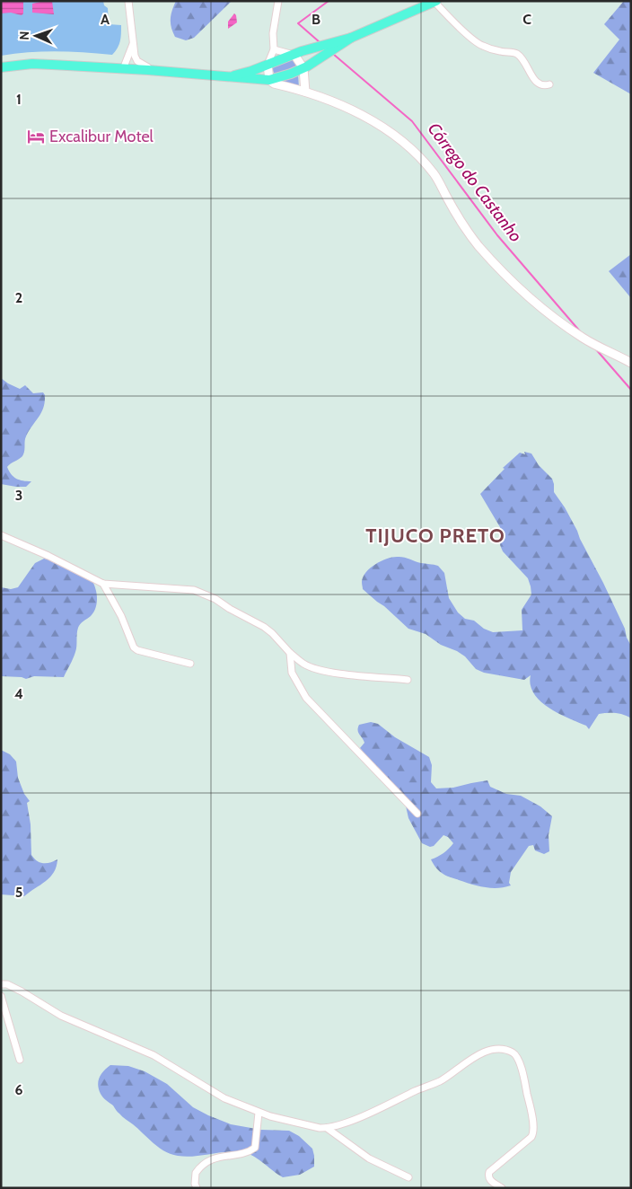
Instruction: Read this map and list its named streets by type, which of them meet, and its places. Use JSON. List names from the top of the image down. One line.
{"districts":["TIJUCO PRETO"],"water":["Córrego do Castanho"],"places":{"hotel":["Excalibur Motel"]},"north":"left","grid":{"columns":["A","B","C"],"rows":["1","2","3","4","5","6"]}}
